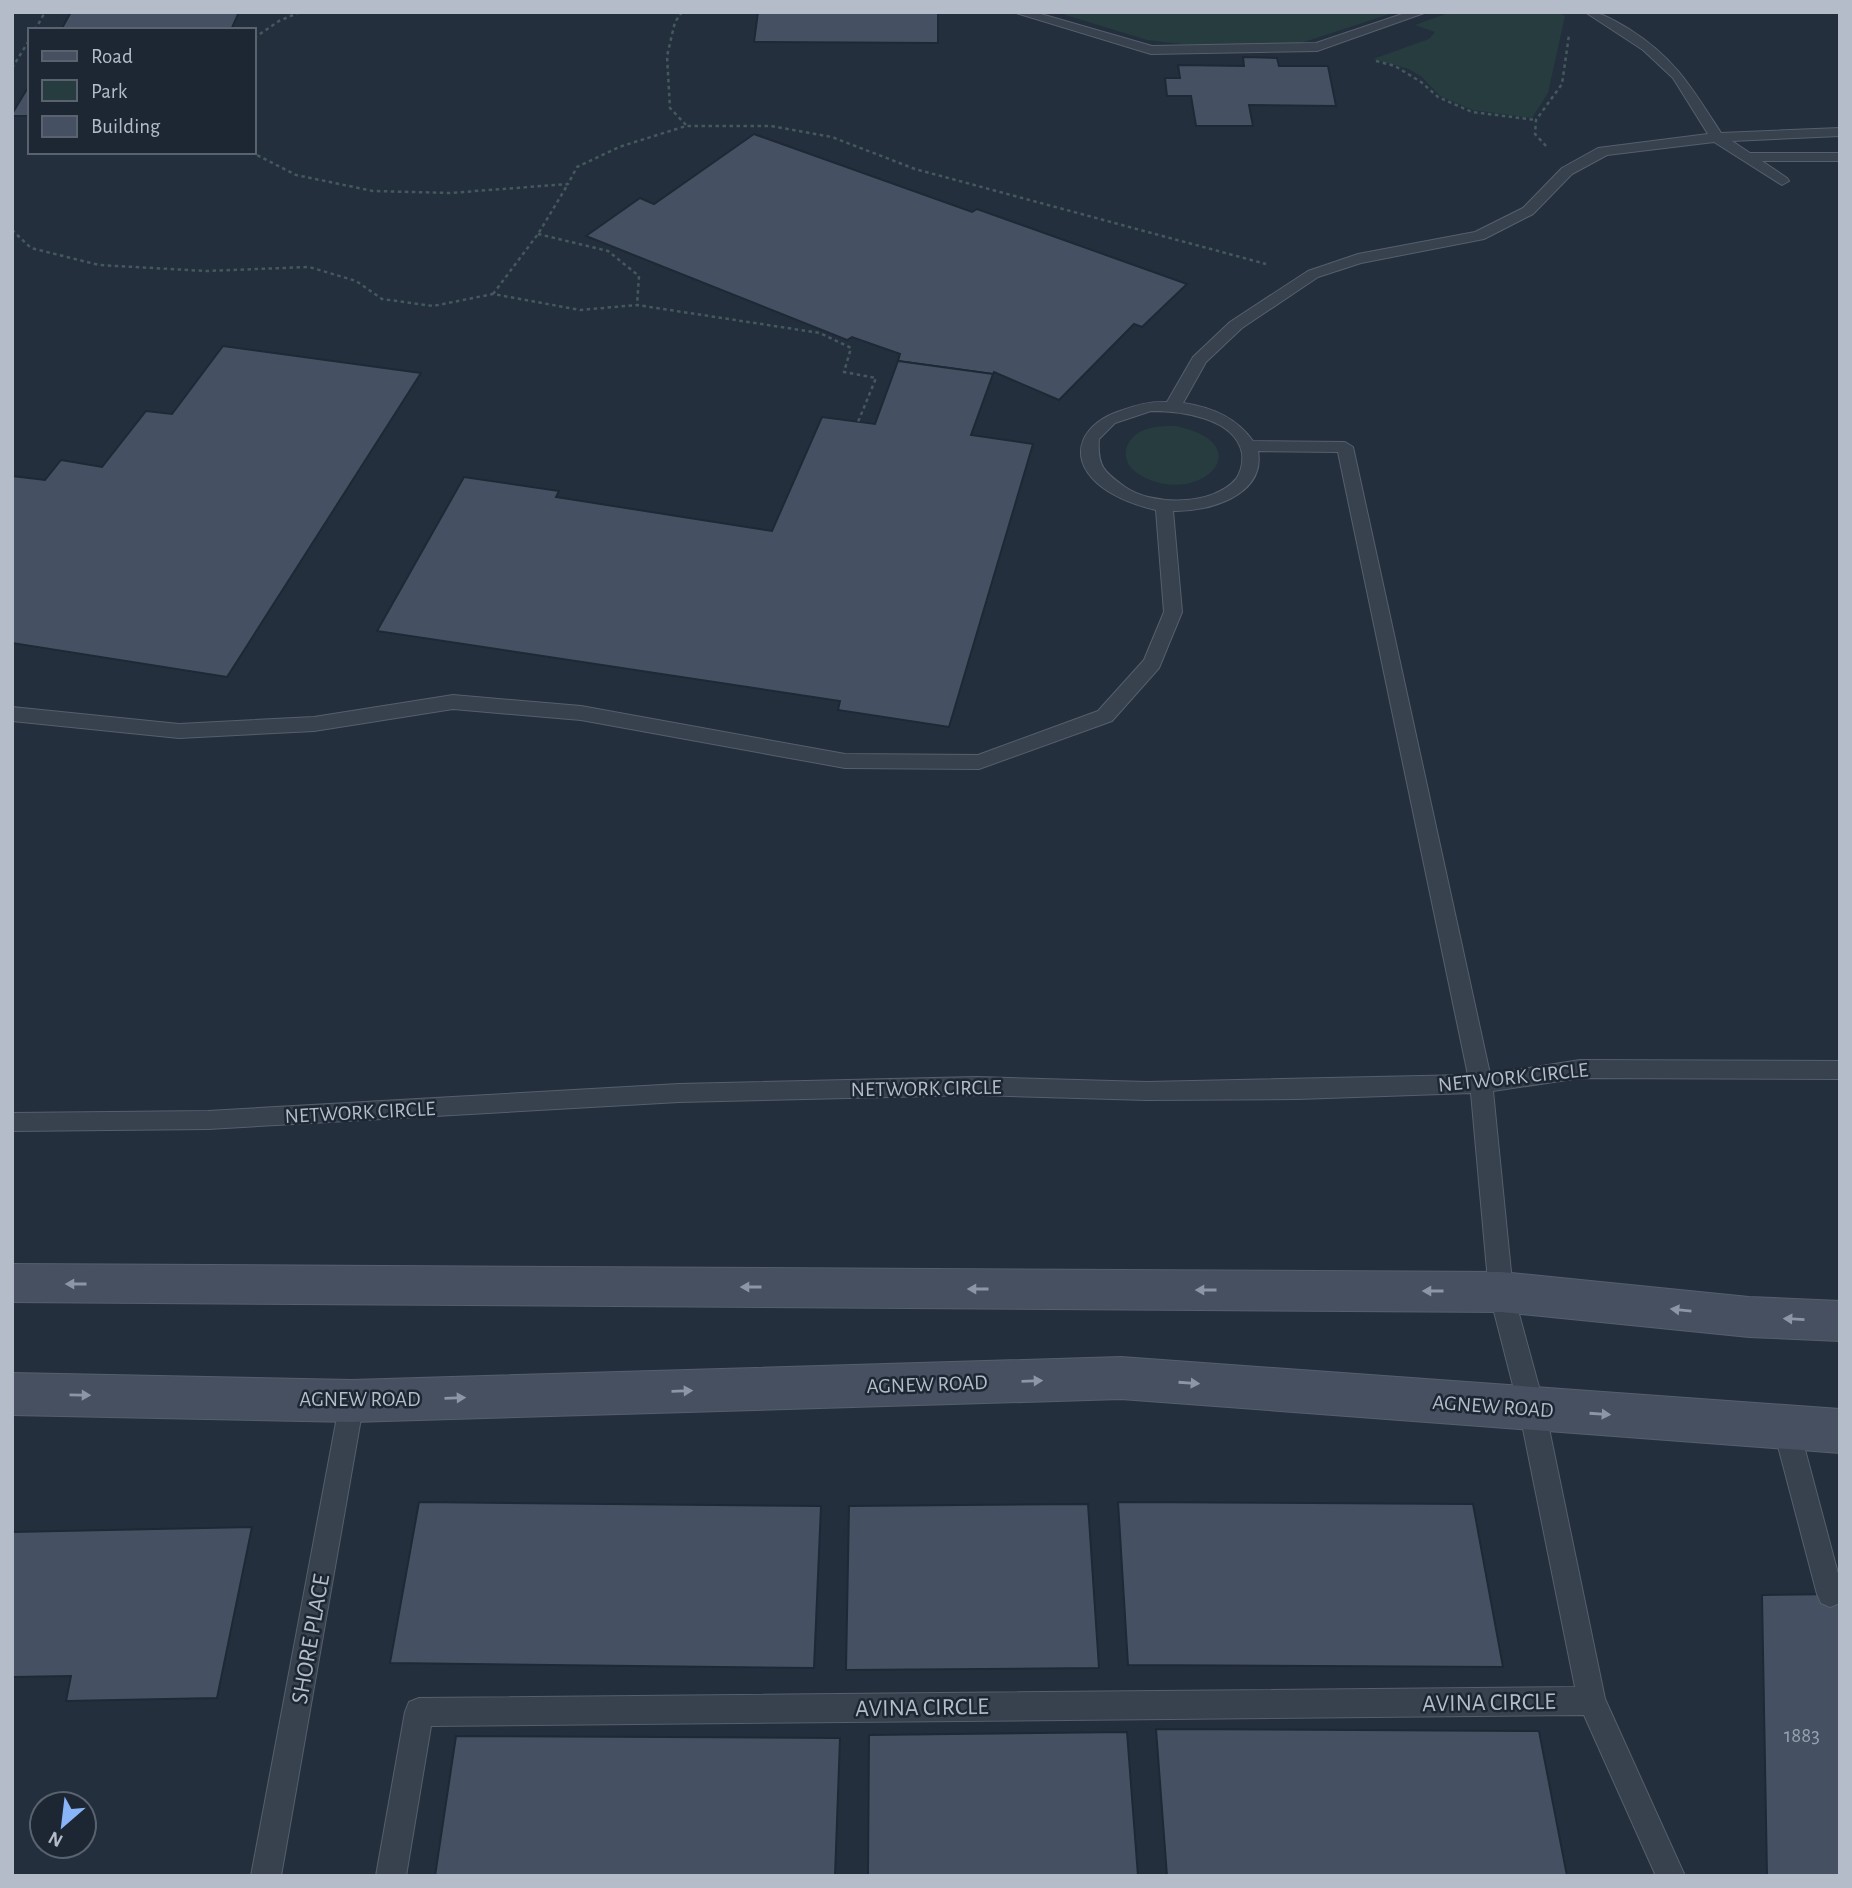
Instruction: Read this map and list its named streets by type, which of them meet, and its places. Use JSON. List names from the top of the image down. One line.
{"streets":{"main road":["AGNEW ROAD"],"lane":["NETWORK CIRCLE","SHORE PLACE","AVINA CIRCLE"]},"crossings":[["AGNEW ROAD","SHORE PLACE"]],"house_numbers":["1883"],"legend":["Road","Park","Building"],"north":"bottom left"}
